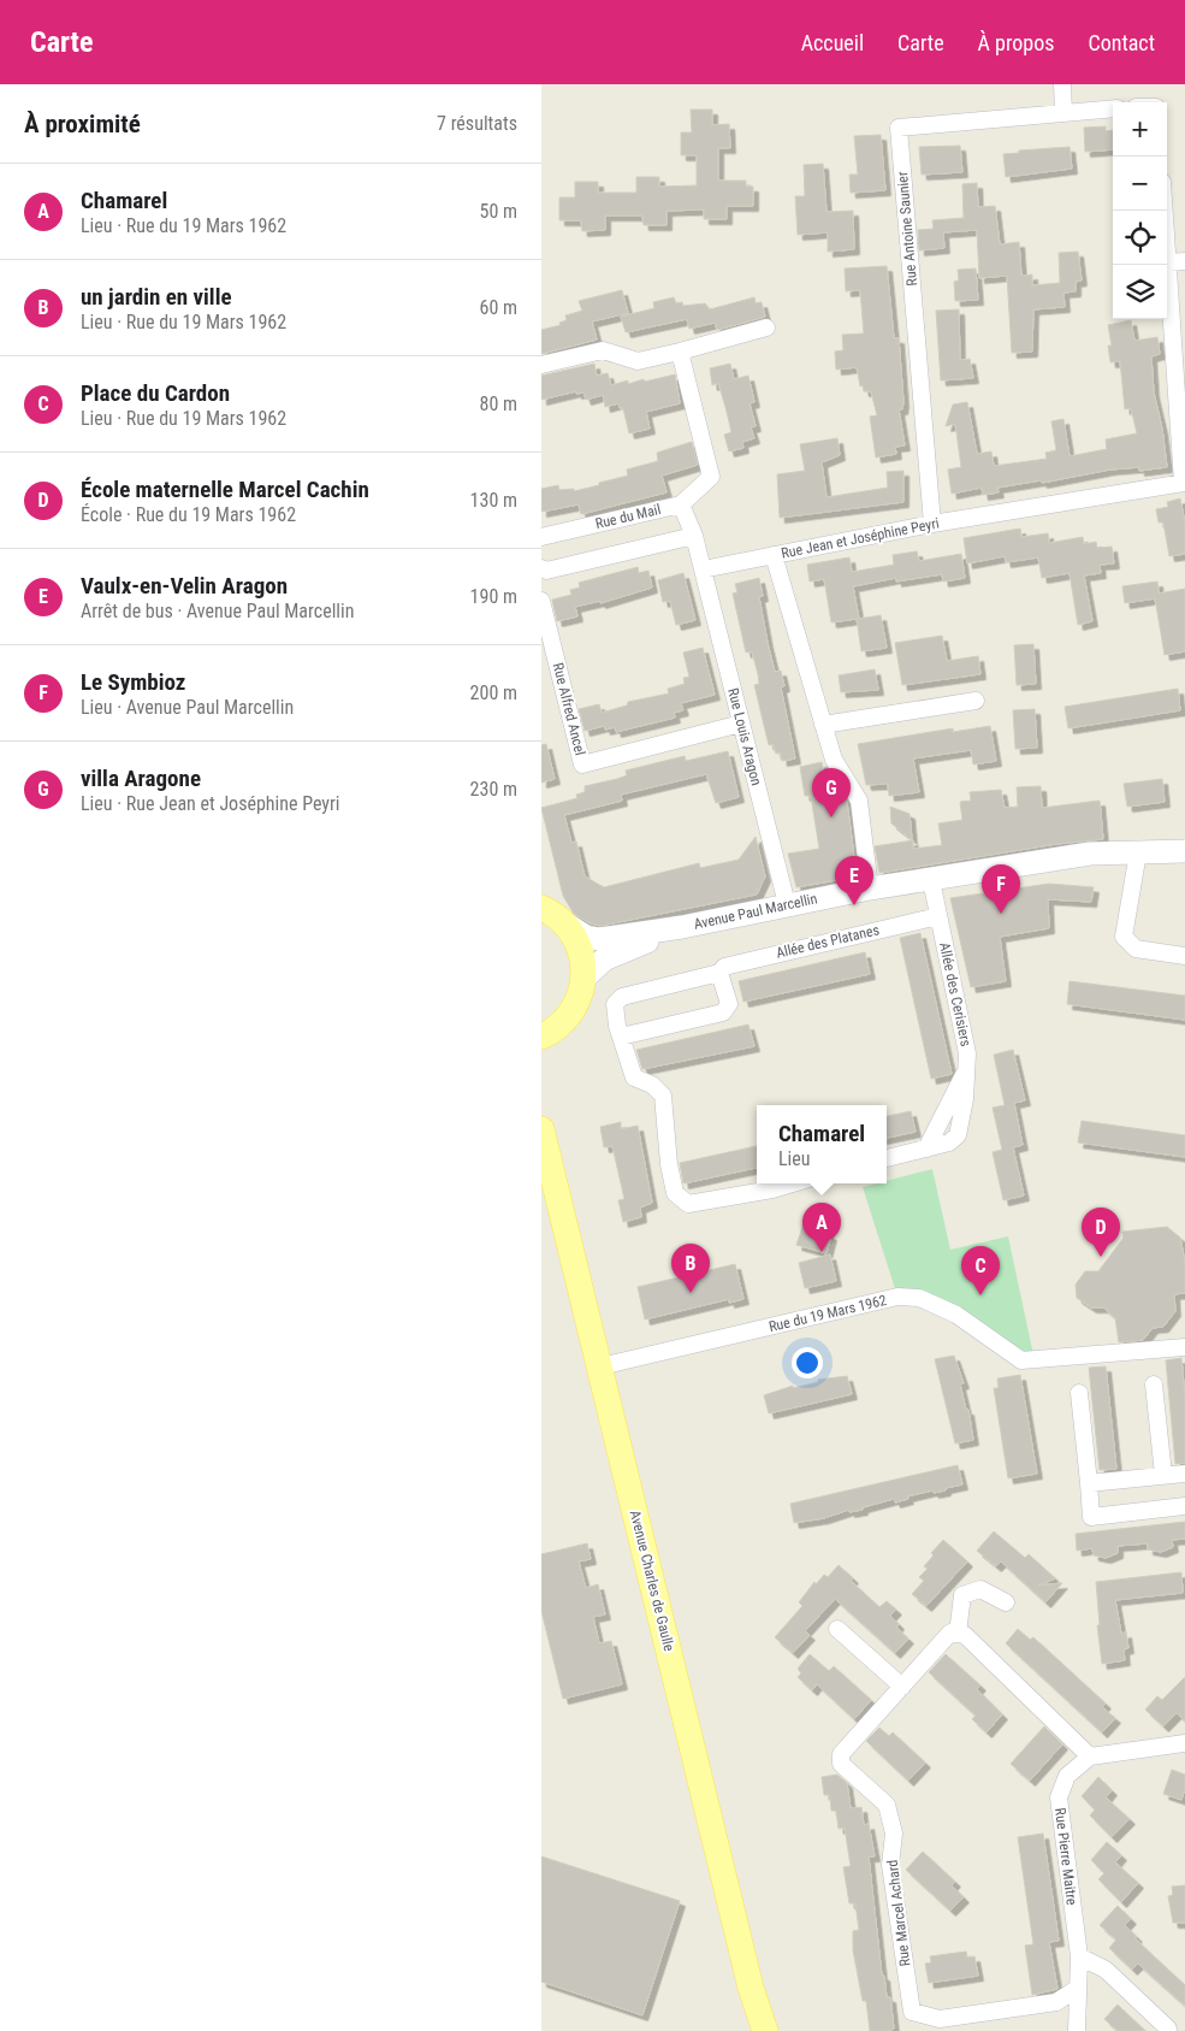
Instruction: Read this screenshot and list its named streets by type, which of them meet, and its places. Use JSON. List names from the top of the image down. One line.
{"streets":{"main road":["Avenue Charles de Gaulle"],"street":["Rue Antoine Saunier","Rue du Mail","Rue Jean et Joséphine Peyri","Rue Alfred Ancel","Rue Louis Aragon","Avenue Paul Marcellin","Allée des Platanes","Allée des Cerisiers","Rue du 19 Mars 1962","Rue Pierre Maitre","Rue Marcel Achard"]},"crossings":[["Rue Antoine Saunier","Rue Jean et Joséphine Peyri"],["Rue du Mail","Rue Louis Aragon"],["Rue Jean et Joséphine Peyri","Avenue Paul Marcellin"],["Rue Alfred Ancel","Rue Louis Aragon"],["Rue Louis Aragon","Avenue Paul Marcellin"],["Avenue Paul Marcellin","Allée des Cerisiers"],["Allée des Platanes","Allée des Cerisiers"],["Rue du 19 Mars 1962","Avenue Charles de Gaulle"],["Rue Pierre Maitre","Rue Marcel Achard"]],"page":{"header":"Carte","nav":["Accueil","Carte","À propos","Contact"],"heading":["À proximité","7 résultats"],"map_buttons":["+","−"],"list":[{"mark":"A","name":"Chamarel","note":"Lieu · Rue du 19 Mars 1962","value":"50 m"},{"mark":"B","name":"un jardin en ville","note":"Lieu · Rue du 19 Mars 1962","value":"60 m"},{"mark":"C","name":"Place du Cardon","note":"Lieu · Rue du 19 Mars 1962","value":"80 m"},{"mark":"D","name":"École maternelle Marcel Cachin","note":"École · Rue du 19 Mars 1962","value":"130 m"},{"mark":"E","name":"Vaulx-en-Velin Aragon","note":"Arrêt de bus · Avenue Paul Marcellin","value":"190 m"},{"mark":"F","name":"Le Symbioz","note":"Lieu · Avenue Paul Marcellin","value":"200 m"},{"mark":"G","name":"villa Aragone","note":"Lieu · Rue Jean et Joséphine Peyri","value":"230 m"}],"pins":["G","E","F","A","D","B","C"],"popup":["Chamarel","Lieu"]}}
